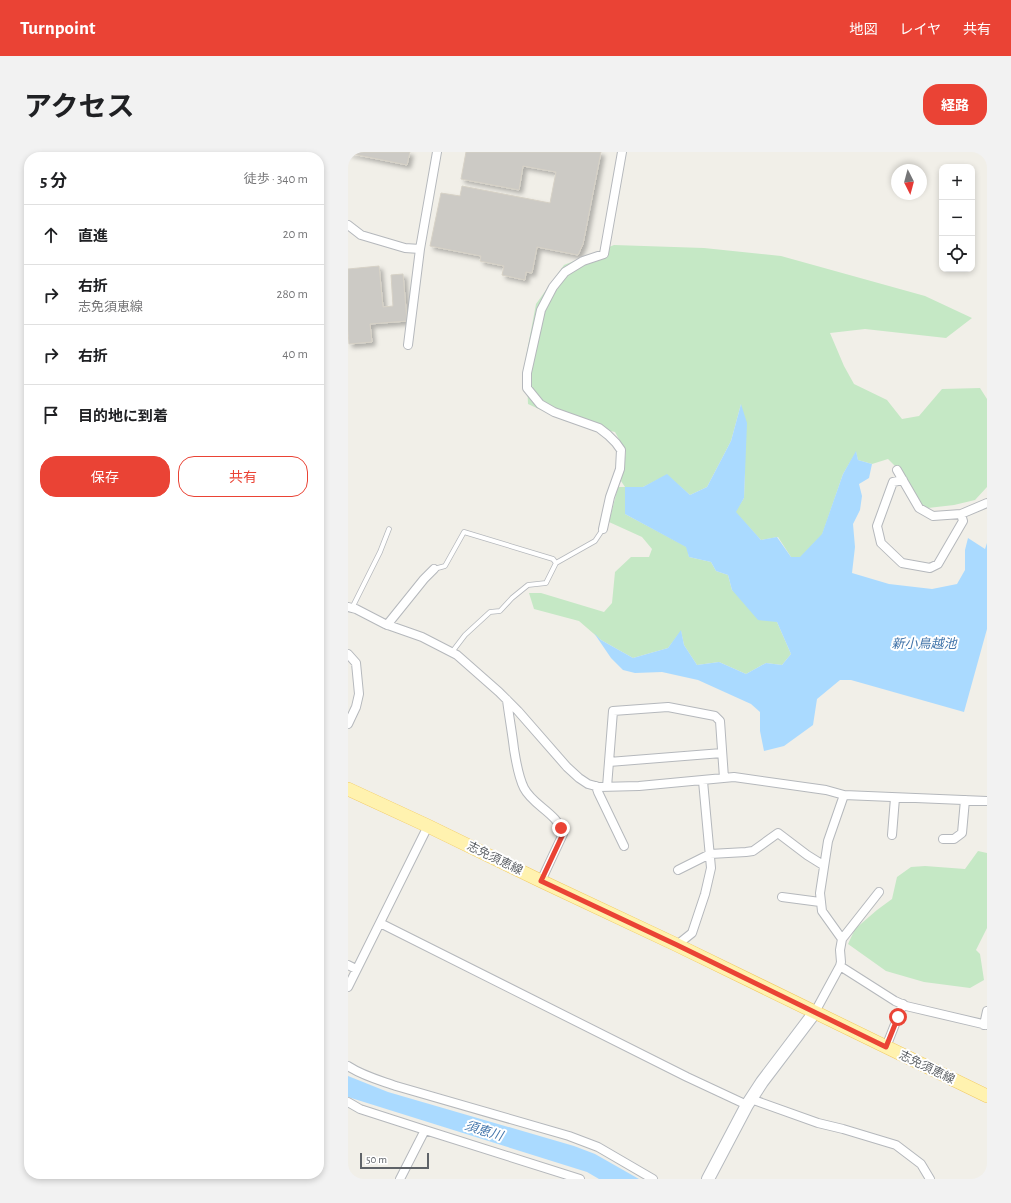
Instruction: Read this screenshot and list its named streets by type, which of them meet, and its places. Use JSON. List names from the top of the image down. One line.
{"streets":{"main road":["志免須恵線"]},"water":["新小鳥越池","須恵川"],"scale_bar":"50 m","north":"bottom","page":{"header":"Turnpoint","nav":["地図","レイヤ","共有"],"title":"アクセス","buttons":["経路",["保存","共有"]],"heading":["5 分","徒歩 · 340 m"],"map_buttons":["+","−"],"list":[["直進","20 m"],["右折","志免須恵線","280 m"],["右折","40 m"],"目的地に到着"],"scale":"50 m"}}
